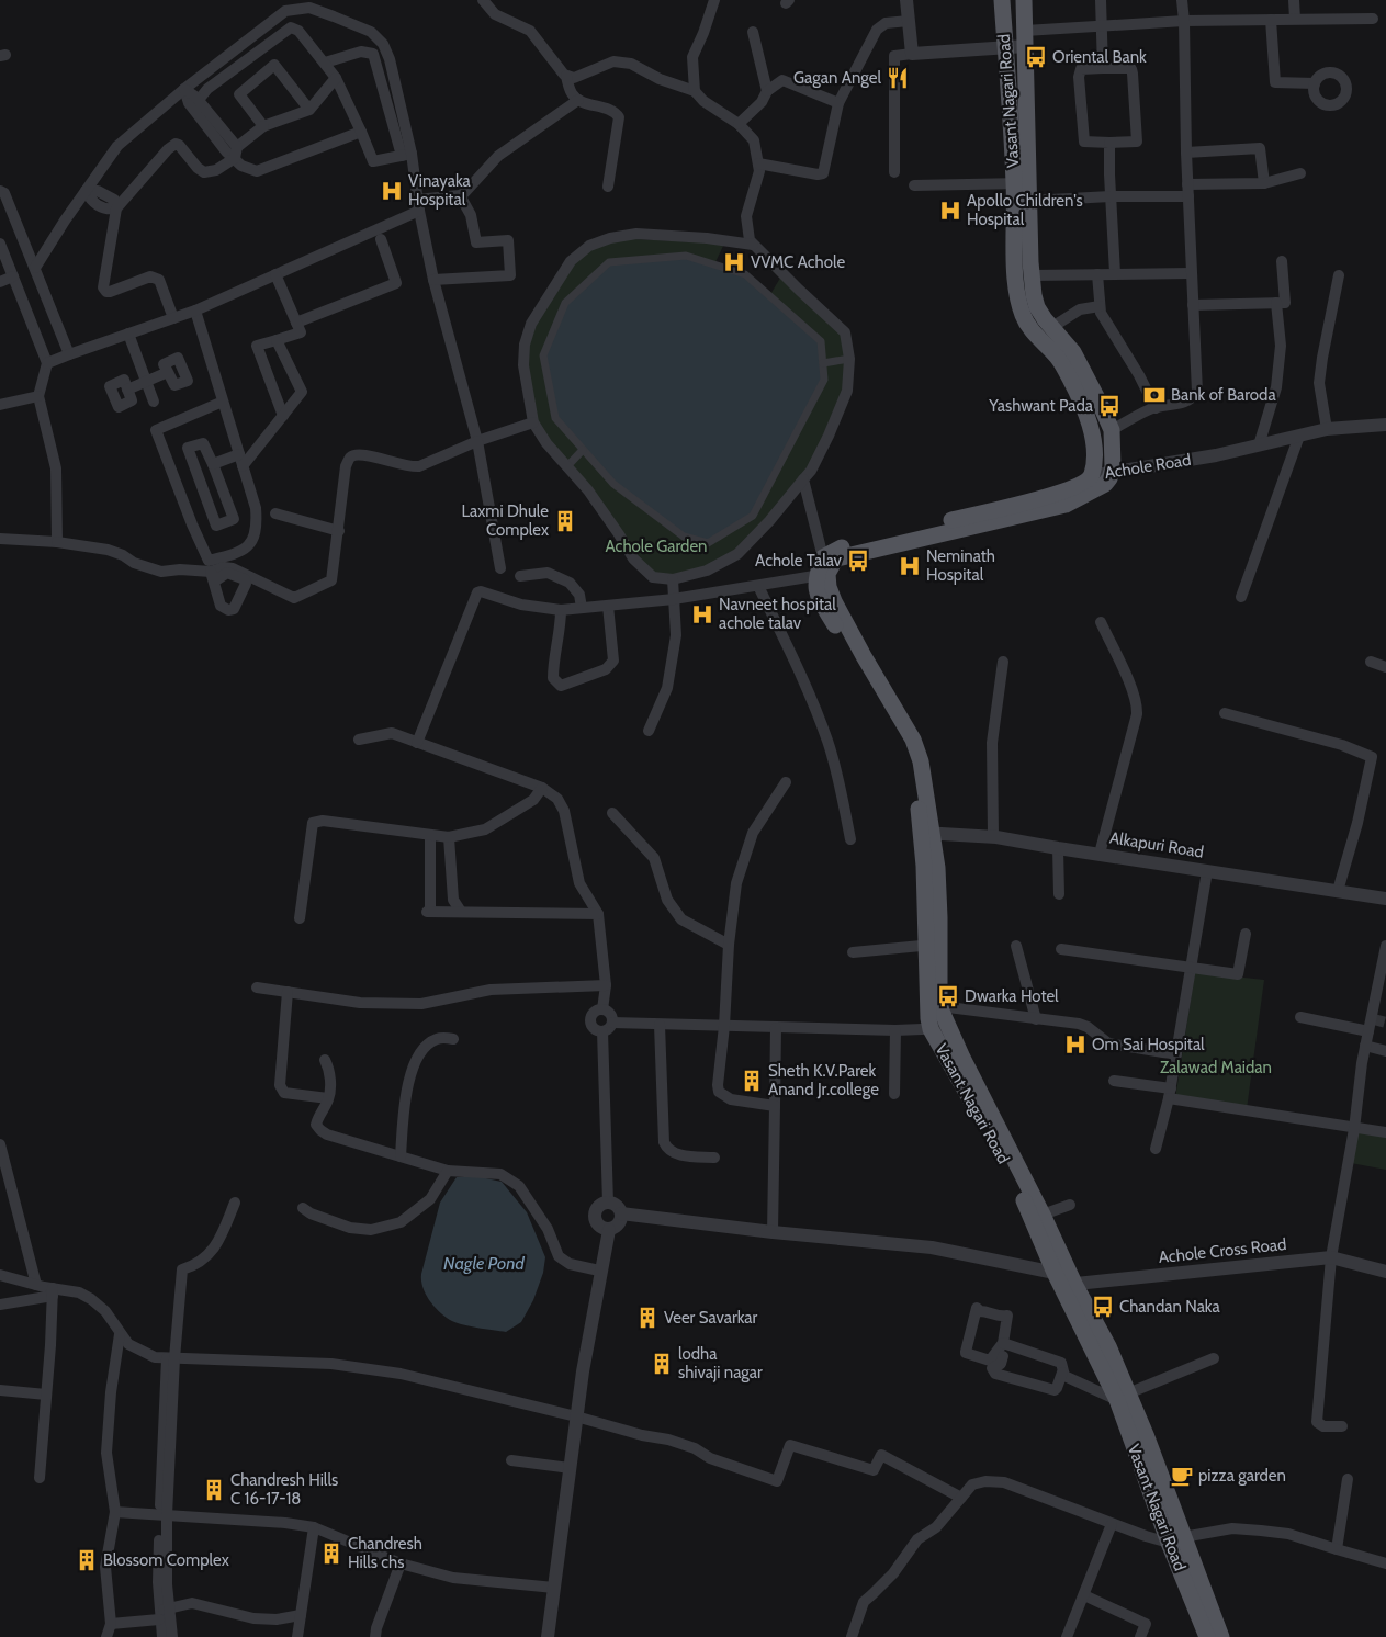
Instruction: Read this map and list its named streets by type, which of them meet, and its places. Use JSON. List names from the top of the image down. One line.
{"streets":{"main road":["Vasant Nagari Road","Achole Road"],"street":["Alkapuri Road","Achole Cross Road"]},"crossings":[["Vasant Nagari Road","Achole Road"],["Vasant Nagari Road","Alkapuri Road"],["Vasant Nagari Road","Achole Cross Road"]],"water":["Nagle Pond"],"parks":["Achole Garden","Zalawad Maidan"],"places":{"bus stop":["Oriental Bank","Yashwant Pada","Achole Talav","Dwarka Hotel","Chandan Naka"],"restaurant":["Gagan Angel"],"hospital":["Vinayaka Hospital","Apollo Children's Hospital","VVMC Achole","Neminath Hospital","Navneet hospital achole talav","Om Sai Hospital"],"bank":["Bank of Baroda"],"building":["Laxmi Dhule Complex","Sheth K.V.Parek Anand Jr.college","Veer Savarkar","lodha shivaji nagar","Chandresh Hills C 16-17-18","Chandresh Hills chs","Blossom Complex"],"cafe":["pizza garden"]}}
